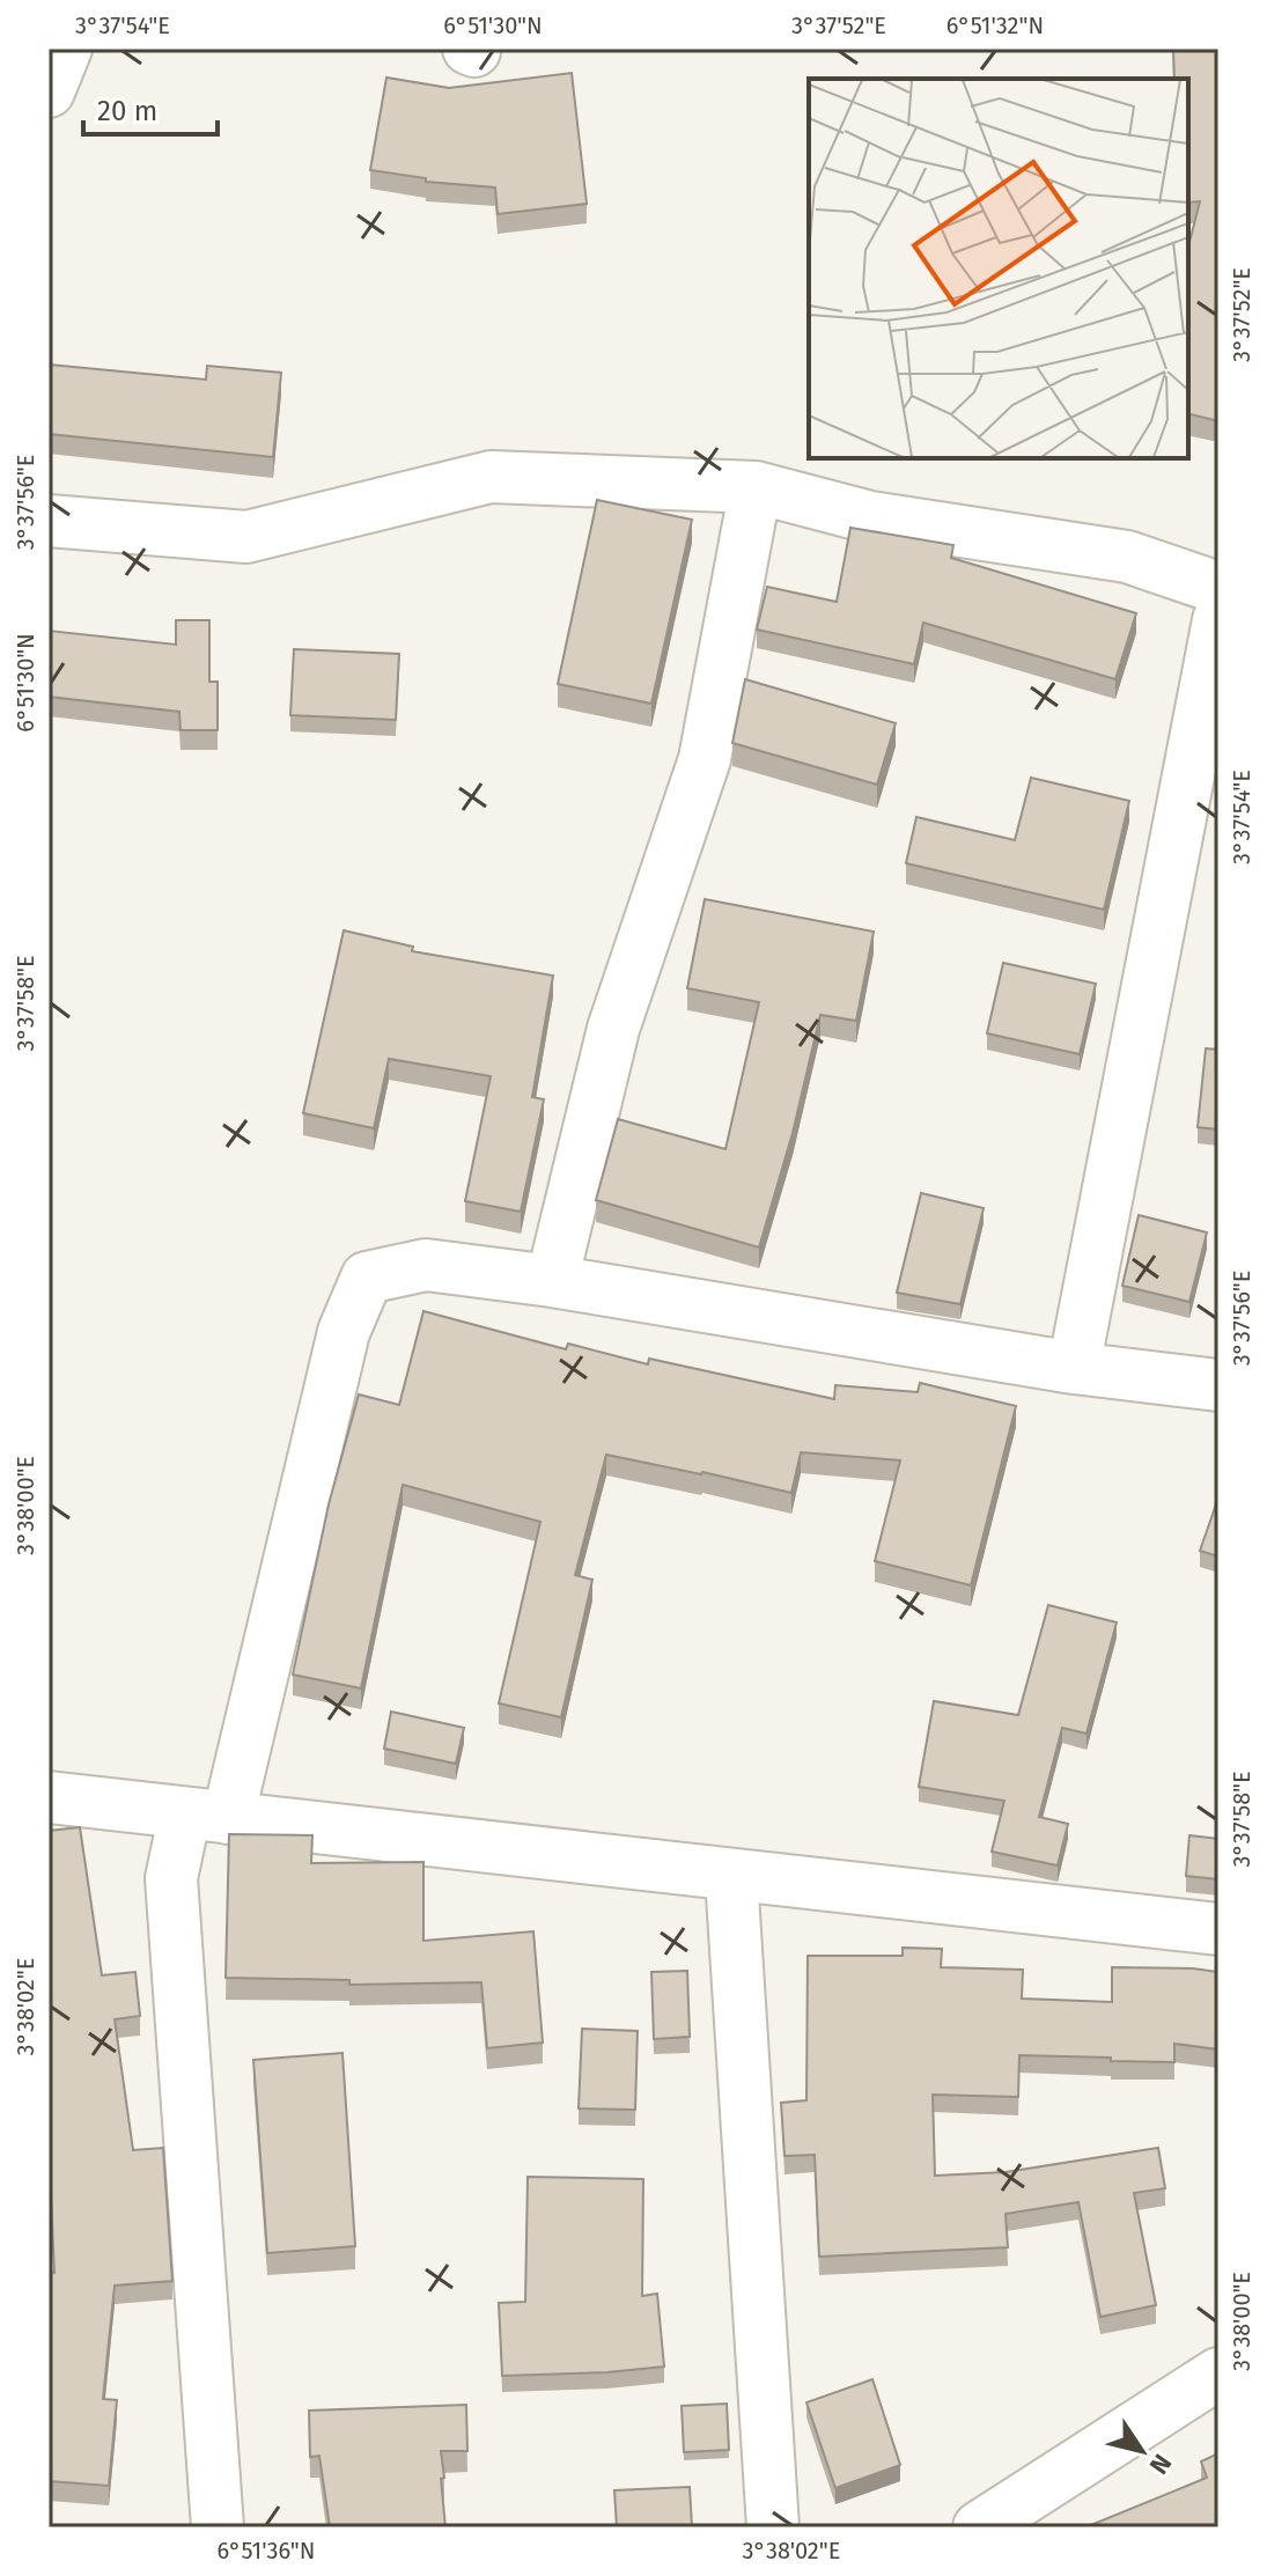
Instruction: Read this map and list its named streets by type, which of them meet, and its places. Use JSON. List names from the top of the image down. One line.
{"scale_bar":"20 m","north":"bottom right","coordinates":["3°37'54\"E","6°51'30\"N","3°37'52\"E","6°51'32\"N","3°37'56\"E","3°37'58\"E","3°38'00\"E","3°38'02\"E","6°51'36\"N"]}
